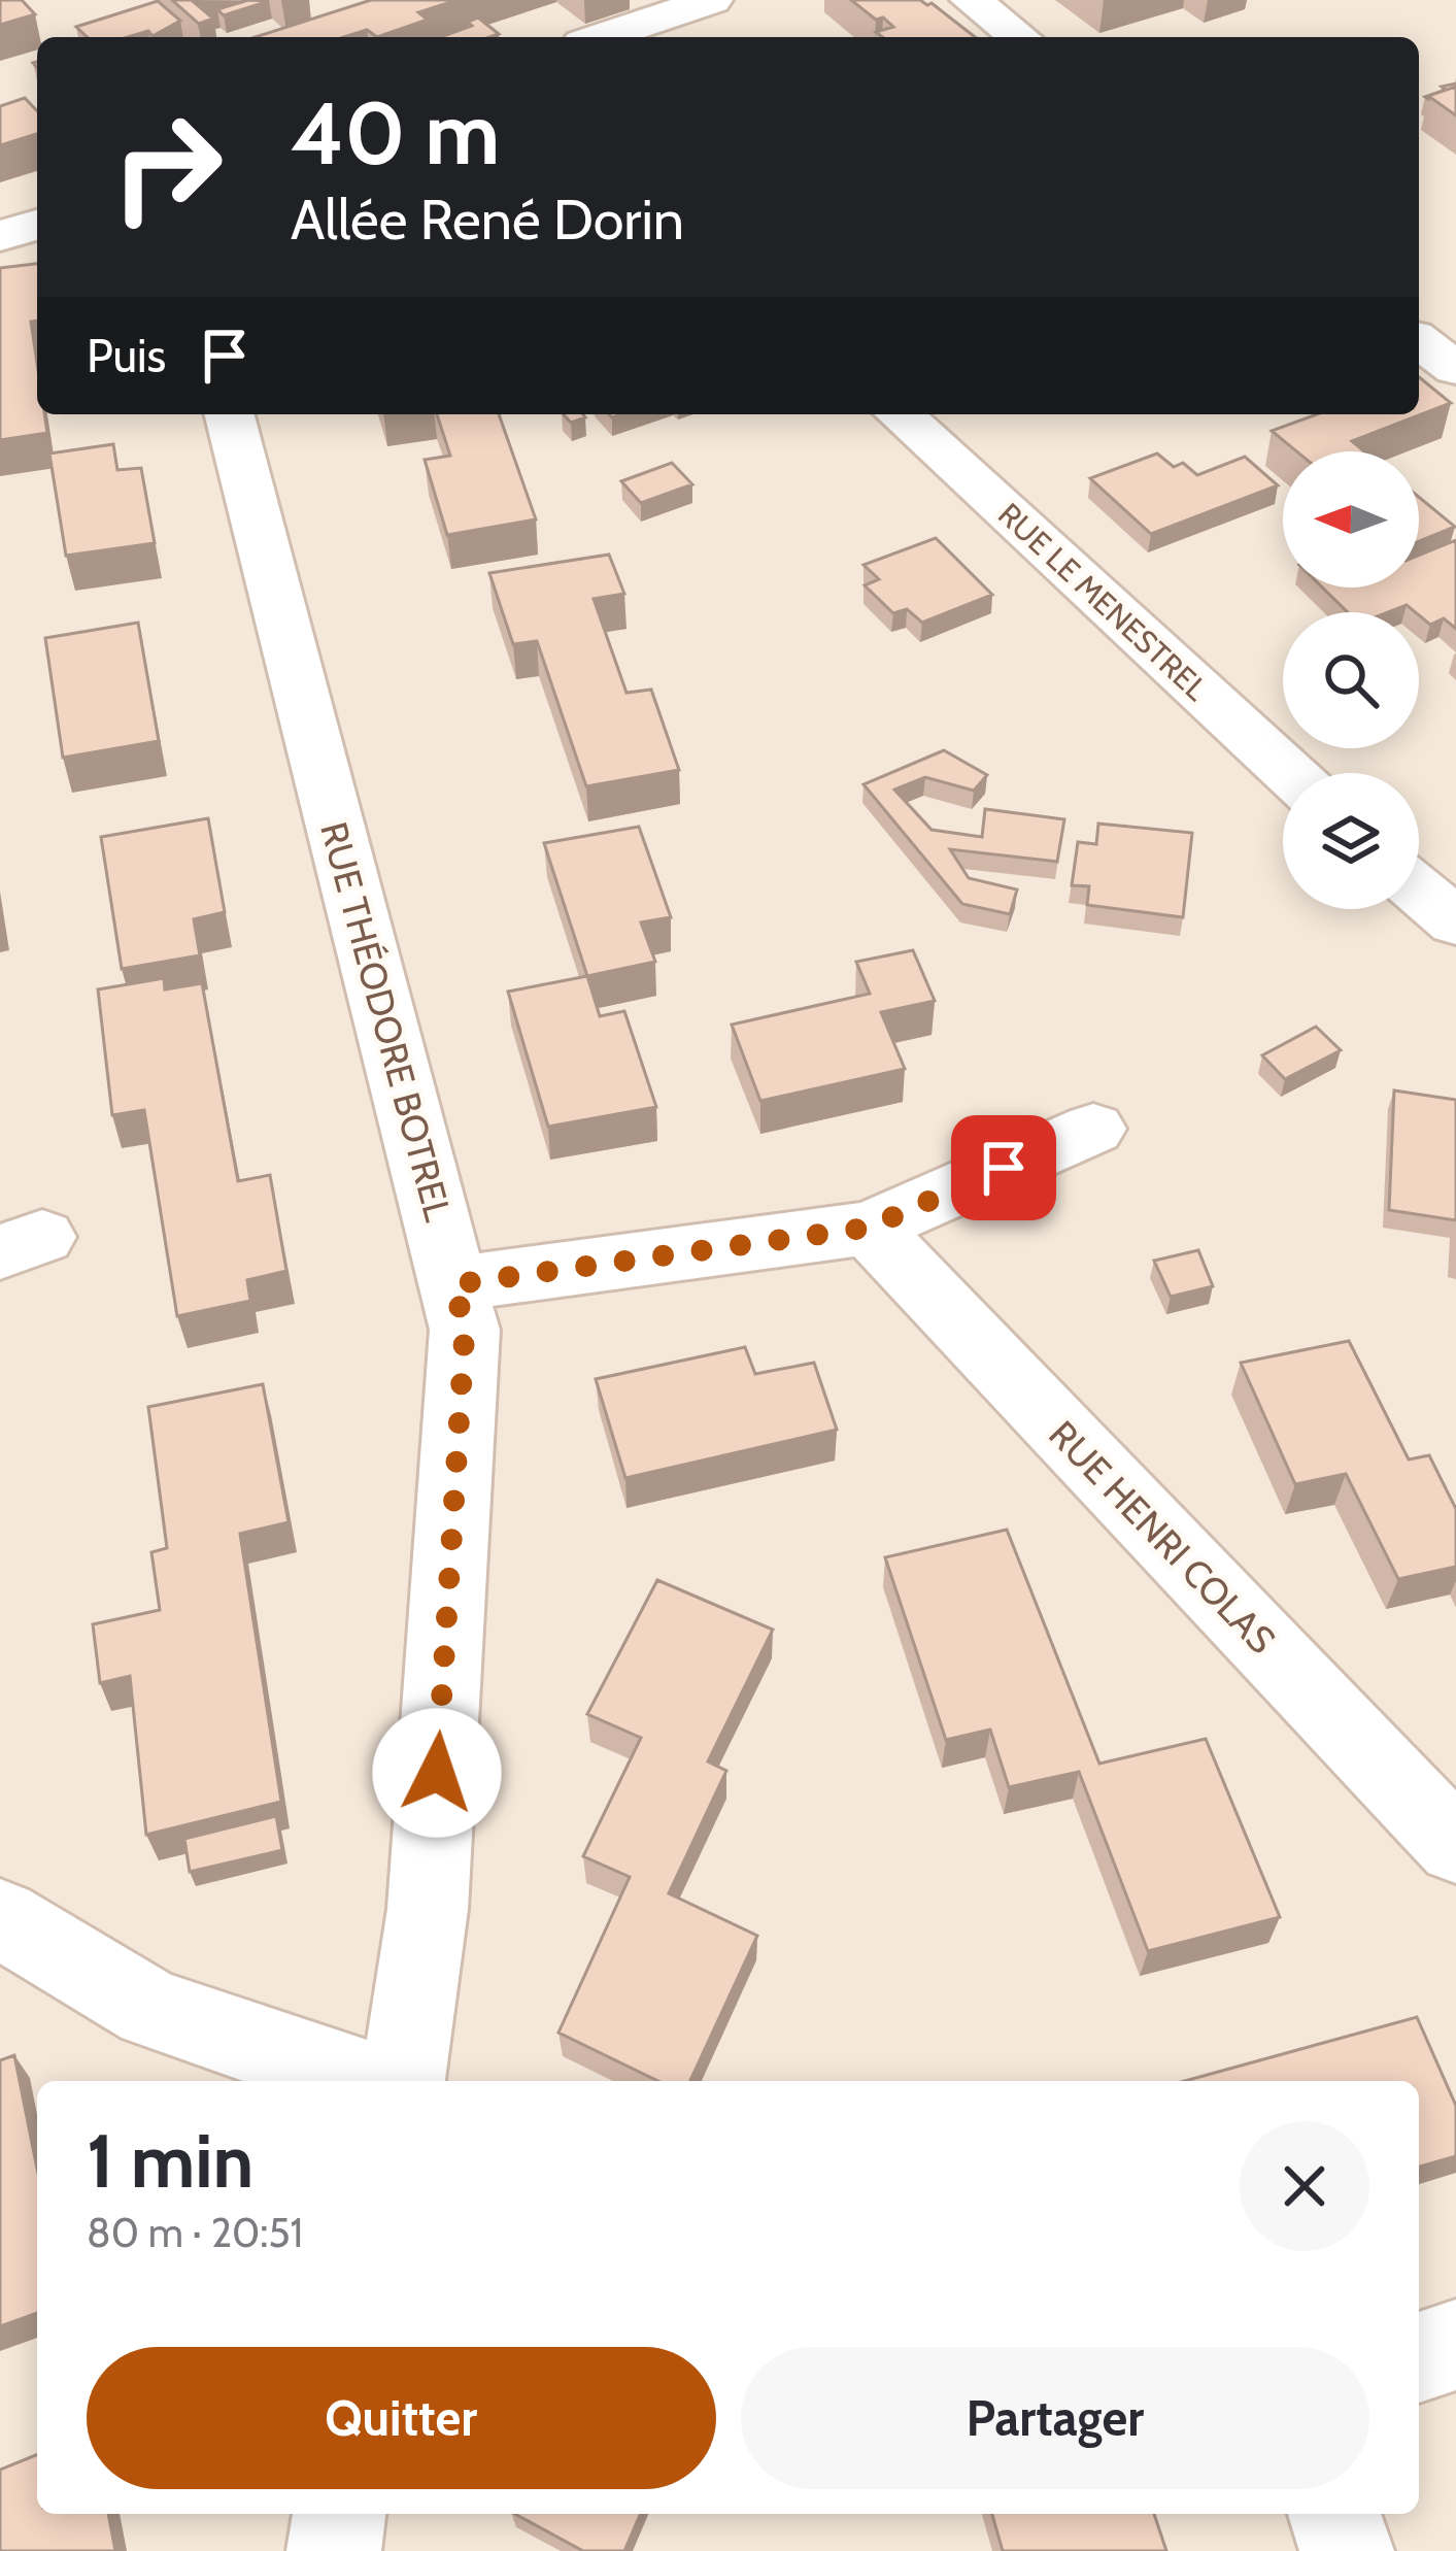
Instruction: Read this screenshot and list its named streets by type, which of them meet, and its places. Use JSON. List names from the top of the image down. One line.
{"streets":{"street":["RUE LE MENESTREL","RUE THÉODORE BOTREL","RUE HENRI COLAS"]},"north":"left","page":{"turn":["40 m","Allée René Dorin"],"then":"Puis","heading":["1 min","80 m · 20:51"],"buttons":["Quitter","Partager"]}}
